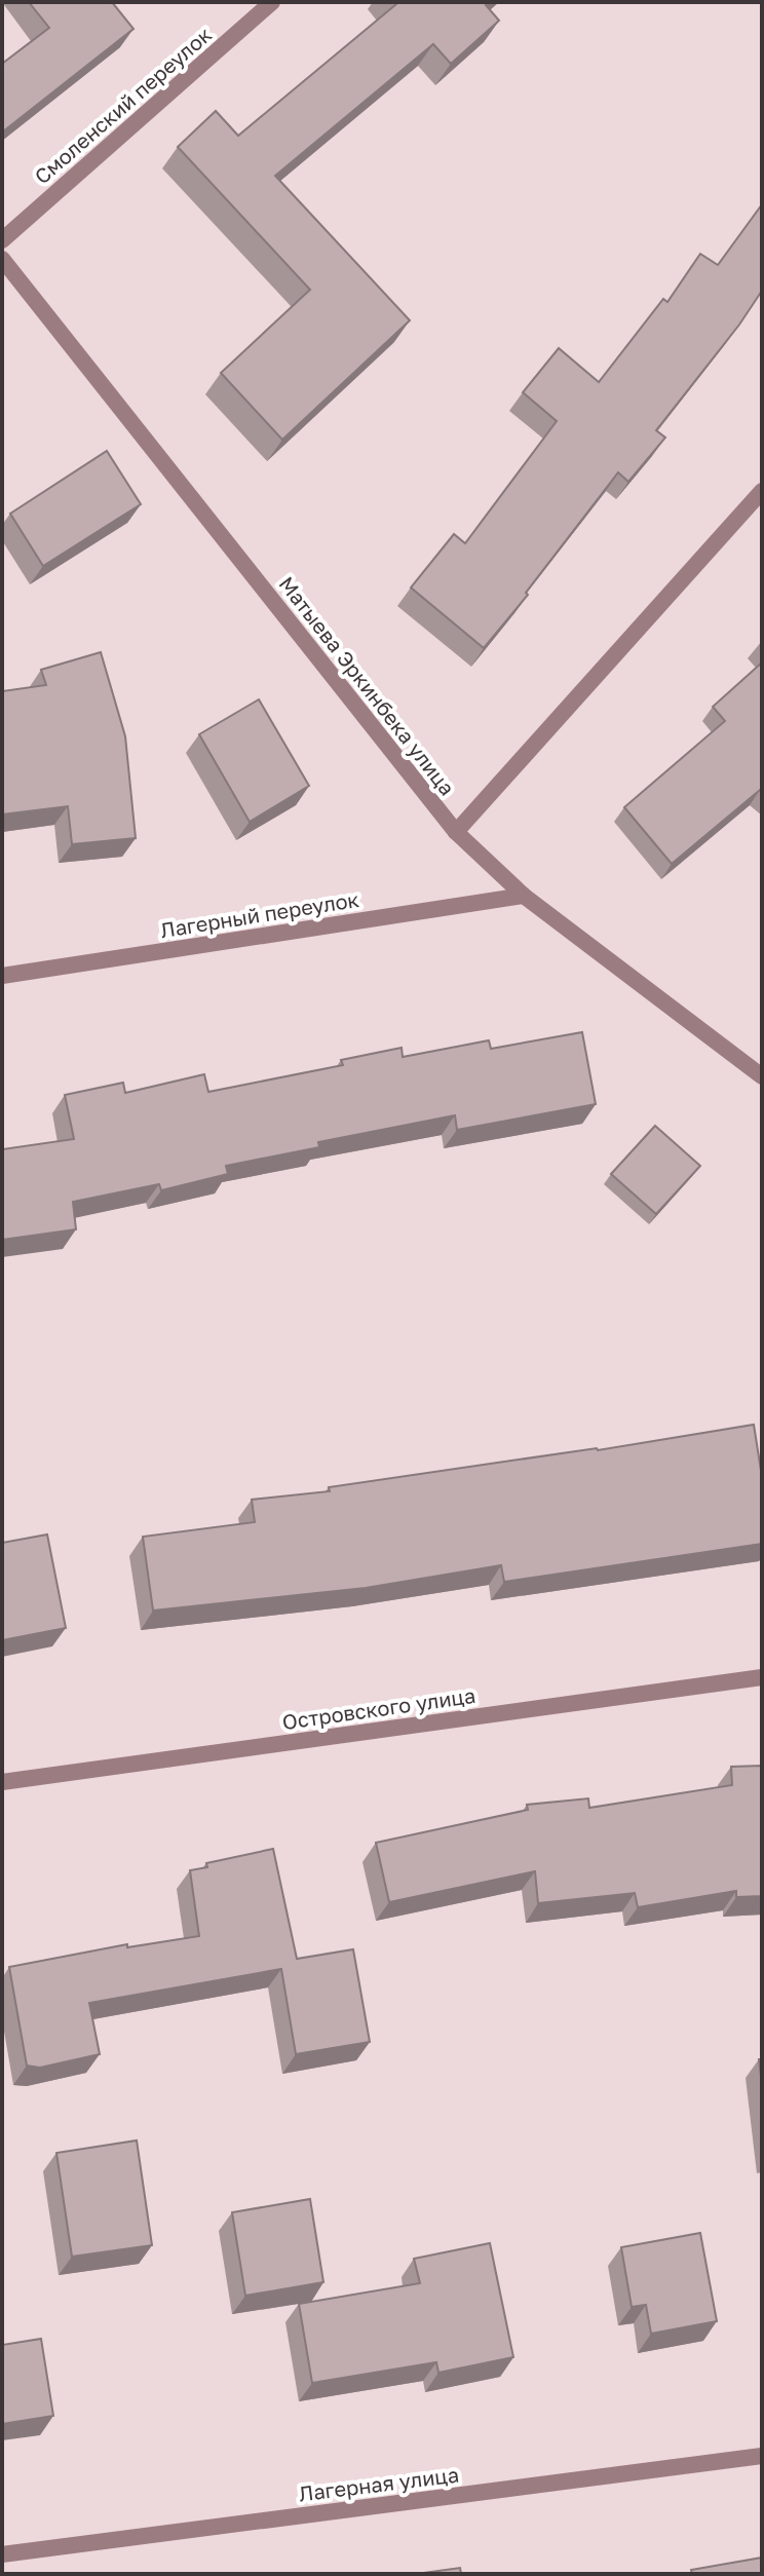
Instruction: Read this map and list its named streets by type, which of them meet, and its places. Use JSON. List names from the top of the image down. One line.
{"streets":{"street":["Смоленский переулок","Матыева Эркинбека улица","Лагерный переулок","Островского улица","Лагерная улица"]},"crossings":[["Матыева Эркинбека улица","Лагерный переулок"]]}
